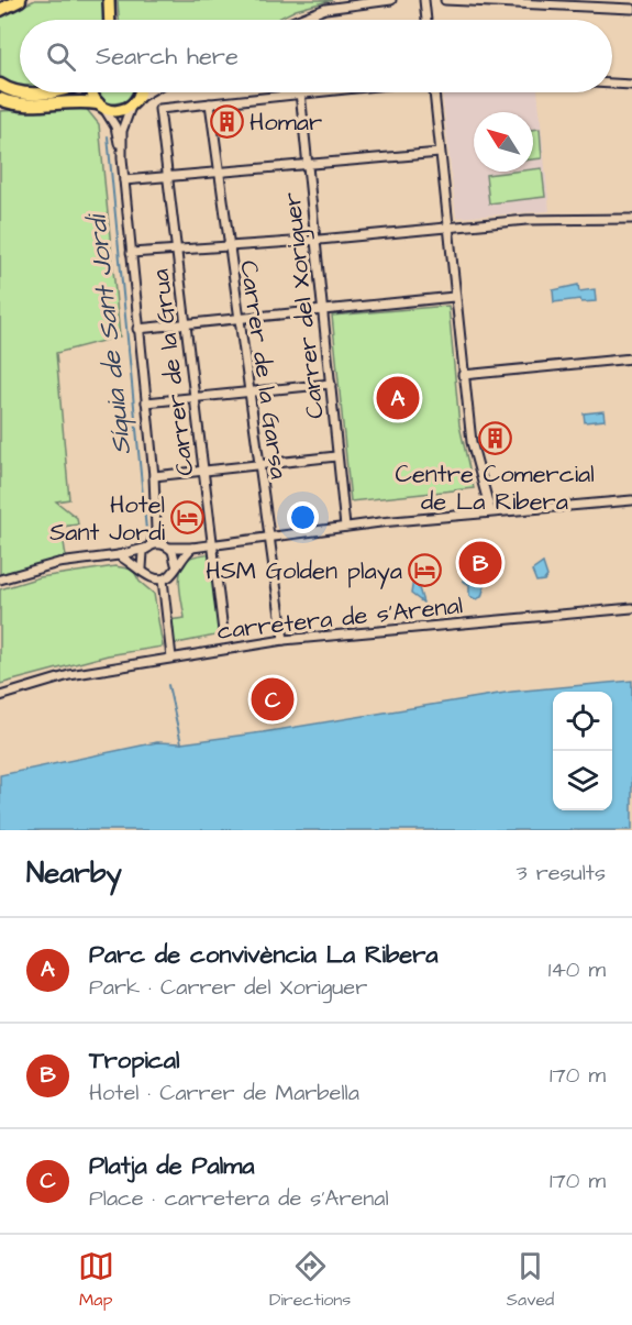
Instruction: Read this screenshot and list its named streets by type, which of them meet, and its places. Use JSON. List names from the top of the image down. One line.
{"streets":{"street":["Carrer del Xoriguer","Carrer de la Garsa","Carrer de la Grua","carretera de s'Arenal"]},"crossings":[["Carrer de la Garsa","Carrer de la Grua"],["Carrer de la Garsa","carretera de s'Arenal"]],"water":["Síquia de Sant Jordi"],"places":{"building":["Homar","Centre Comercial de La Ribera"],"hotel":["Hotel Sant Jordi","HSM Golden playa"]},"north":"top left","page":{"search":"Search here","pins":["A","B","C"],"heading":["Nearby","3 results"],"list":[{"mark":"A","name":"Parc de convivència La Ribera","note":"Park · Carrer del Xoriguer","value":"140 m"},{"mark":"B","name":"Tropical","note":"Hotel · Carrer de Marbella","value":"170 m"},{"mark":"C","name":"Platja de Palma","note":"Place · carretera de s'Arenal","value":"170 m"}],"nav":["Map","Directions","Saved"]}}
